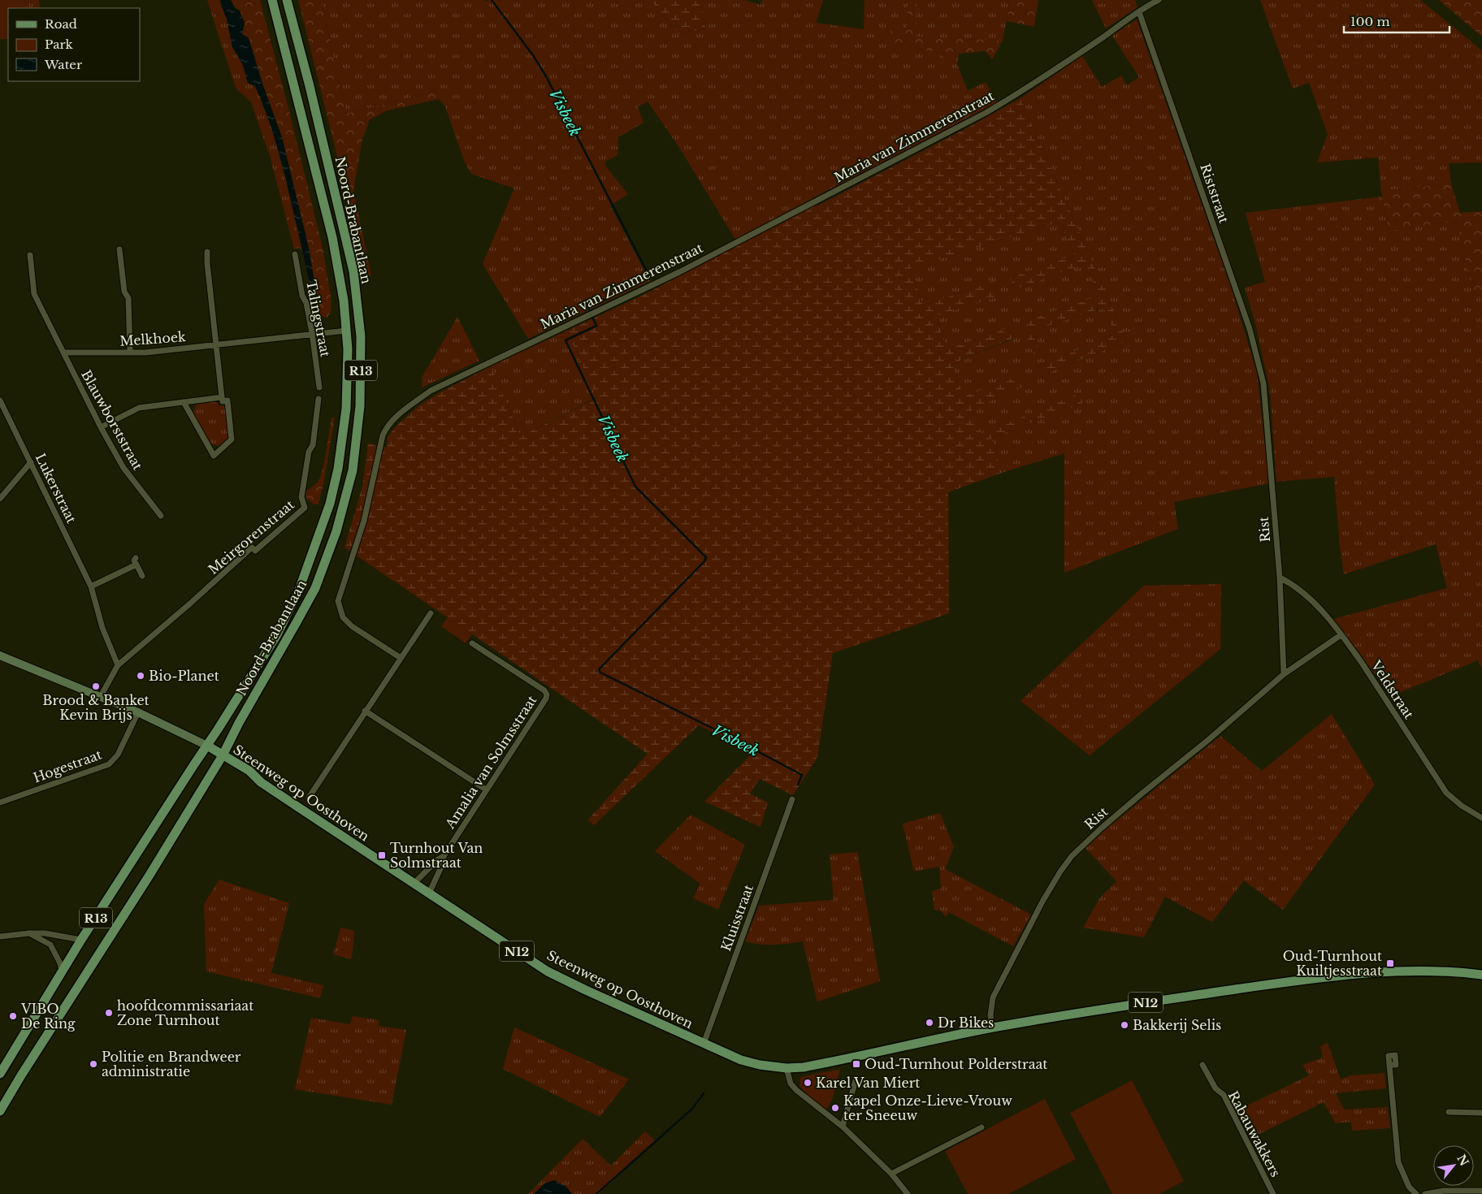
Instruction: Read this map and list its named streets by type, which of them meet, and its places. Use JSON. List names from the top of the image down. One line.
{"streets":{"main road":["Noord-Brabantlaan","R13","Steenweg op Oosthoven","N12"],"street":["Maria van Zimmerenstraat","Riststraat","Talingstraat","Melkhoek","Blauwborststraat","Lukerstraat","Rist","Meirgorenstraat","Veldstraat","Amalia van Solmsstraat","Hogestraat","Kluisstraat","Rabauwakkers"]},"crossings":[["Maria van Zimmerenstraat","Riststraat"],["Riststraat","Rist"],["Noord-Brabantlaan","Melkhoek"],["Noord-Brabantlaan","Steenweg op Oosthoven"],["Talingstraat","Melkhoek"],["Melkhoek","Blauwborststraat"],["Lukerstraat","Meirgorenstraat"],["Rist","Veldstraat"],["Rist","N12"],["Meirgorenstraat","Steenweg op Oosthoven"],["Amalia van Solmsstraat","Steenweg op Oosthoven"],["Hogestraat","Steenweg op Oosthoven"],["Steenweg op Oosthoven","Kluisstraat"],["Steenweg op Oosthoven","N12"],["Kluisstraat","N12"]],"water":["Visbeek"],"places":{"other":["Bio-Planet","Brood & Banket Kevin Brijs","hoofdcommissariaat Zone Turnhout","VIBO De Ring","Dr Bikes","Bakkerij Selis","Politie en Brandweer administratie","Karel Van Miert","Kapel Onze-Lieve-Vrouw ter Sneeuw"],"transit":["Turnhout Van Solmstraat","Oud-Turnhout Kuiltjesstraat","Oud-Turnhout Polderstraat"]},"legend":["Road","Park","Water"],"scale_bar":"100 m","north":"top right"}
